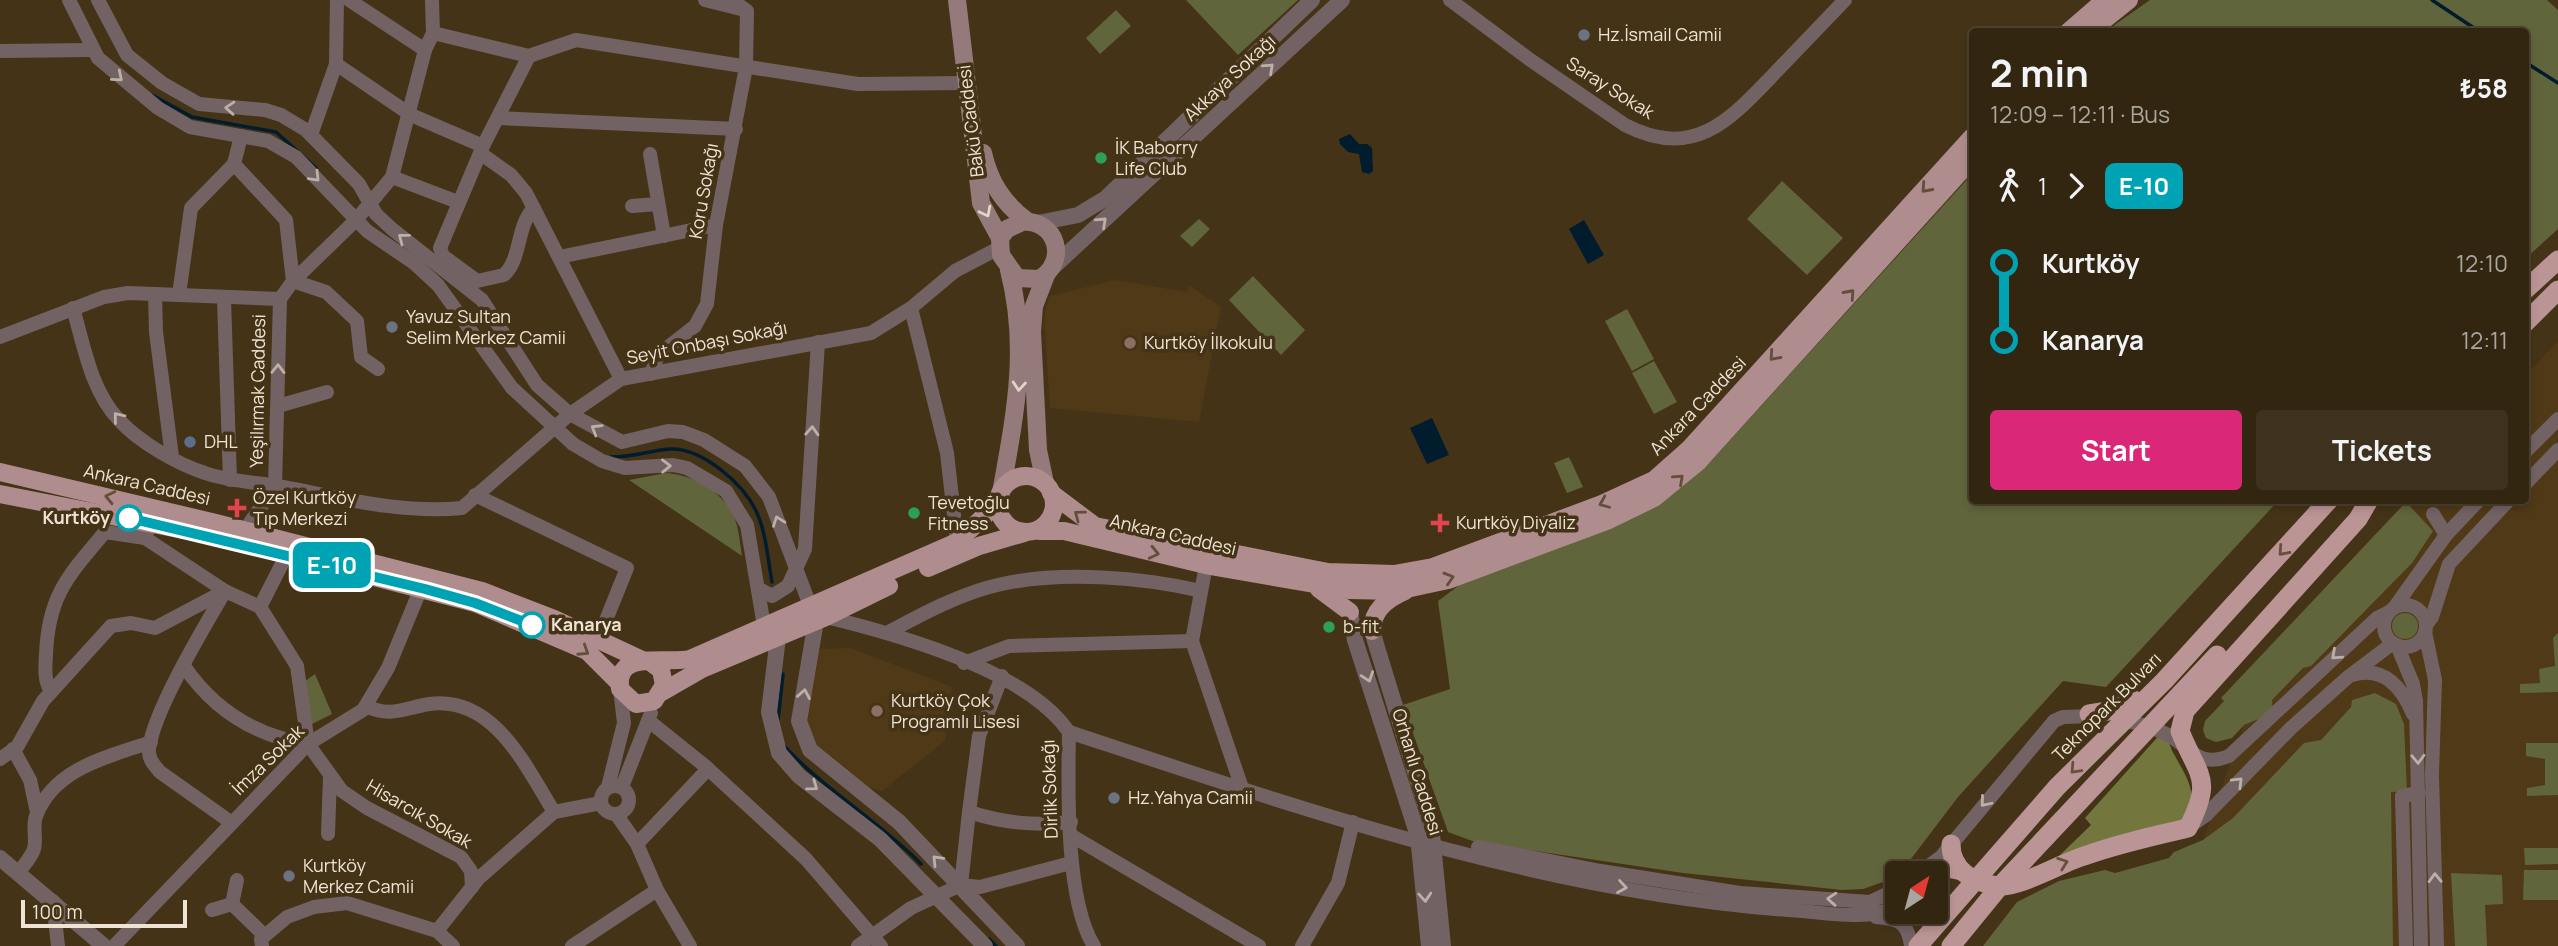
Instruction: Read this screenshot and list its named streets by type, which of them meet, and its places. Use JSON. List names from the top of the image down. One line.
{"streets":{"highway":["Teknopark Bulvarı"],"main road":["Bakü Caddesi","Ankara Caddesi"],"street":["Akkaya Sokağı","Saray Sokak","Koru Sokağı","Seyit Onbaşı Sokağı","Yeşilırmak Caddesi","İmza Sokak","Orhanlı Caddesi","Dirlik Sokağı","Hisarcık Sokak"]},"crossings":[["Akkaya Sokağı","Bakü Caddesi"],["Akkaya Sokağı","Seyit Onbaşı Sokağı"],["Bakü Caddesi","Seyit Onbaşı Sokağı"],["Bakü Caddesi","Ankara Caddesi"],["Koru Sokağı","Seyit Onbaşı Sokağı"],["Seyit Onbaşı Sokağı","Yeşilırmak Caddesi"],["Yeşilırmak Caddesi","Ankara Caddesi"],["Ankara Caddesi","İmza Sokak"],["Ankara Caddesi","Dirlik Sokağı"],["İmza Sokak","Hisarcık Sokak"]],"places":{"other":["Hz.İsmail Camii","İK Baborry Life Club","Yavuz Sultan Selim Merkez Camii","Kurtköy İlkokulu","DHL","Tevetoğlu Fitness","Kurtköy","Kanarya","b-fit","Kurtköy Çok Programlı Lisesi","Hz.Yahya Camii","Kurtköy Merkez Camii"],"health":["Özel Kurtköy Tıp Merkezi","Kurtköy Diyaliz"]},"lines":["bus line E-10"],"scale_bar":"100 m","north":"top right","page":{"on_map":"E-10","heading":["2 min","12:09 – 12:11 · Bus","₺58"],"legs":["1","E-10"],"list":[{"name":"Kurtköy","value":"12:10"},{"name":"Kanarya","value":"12:11"}],"buttons":["Start","Tickets"],"scale":"100 m"}}
